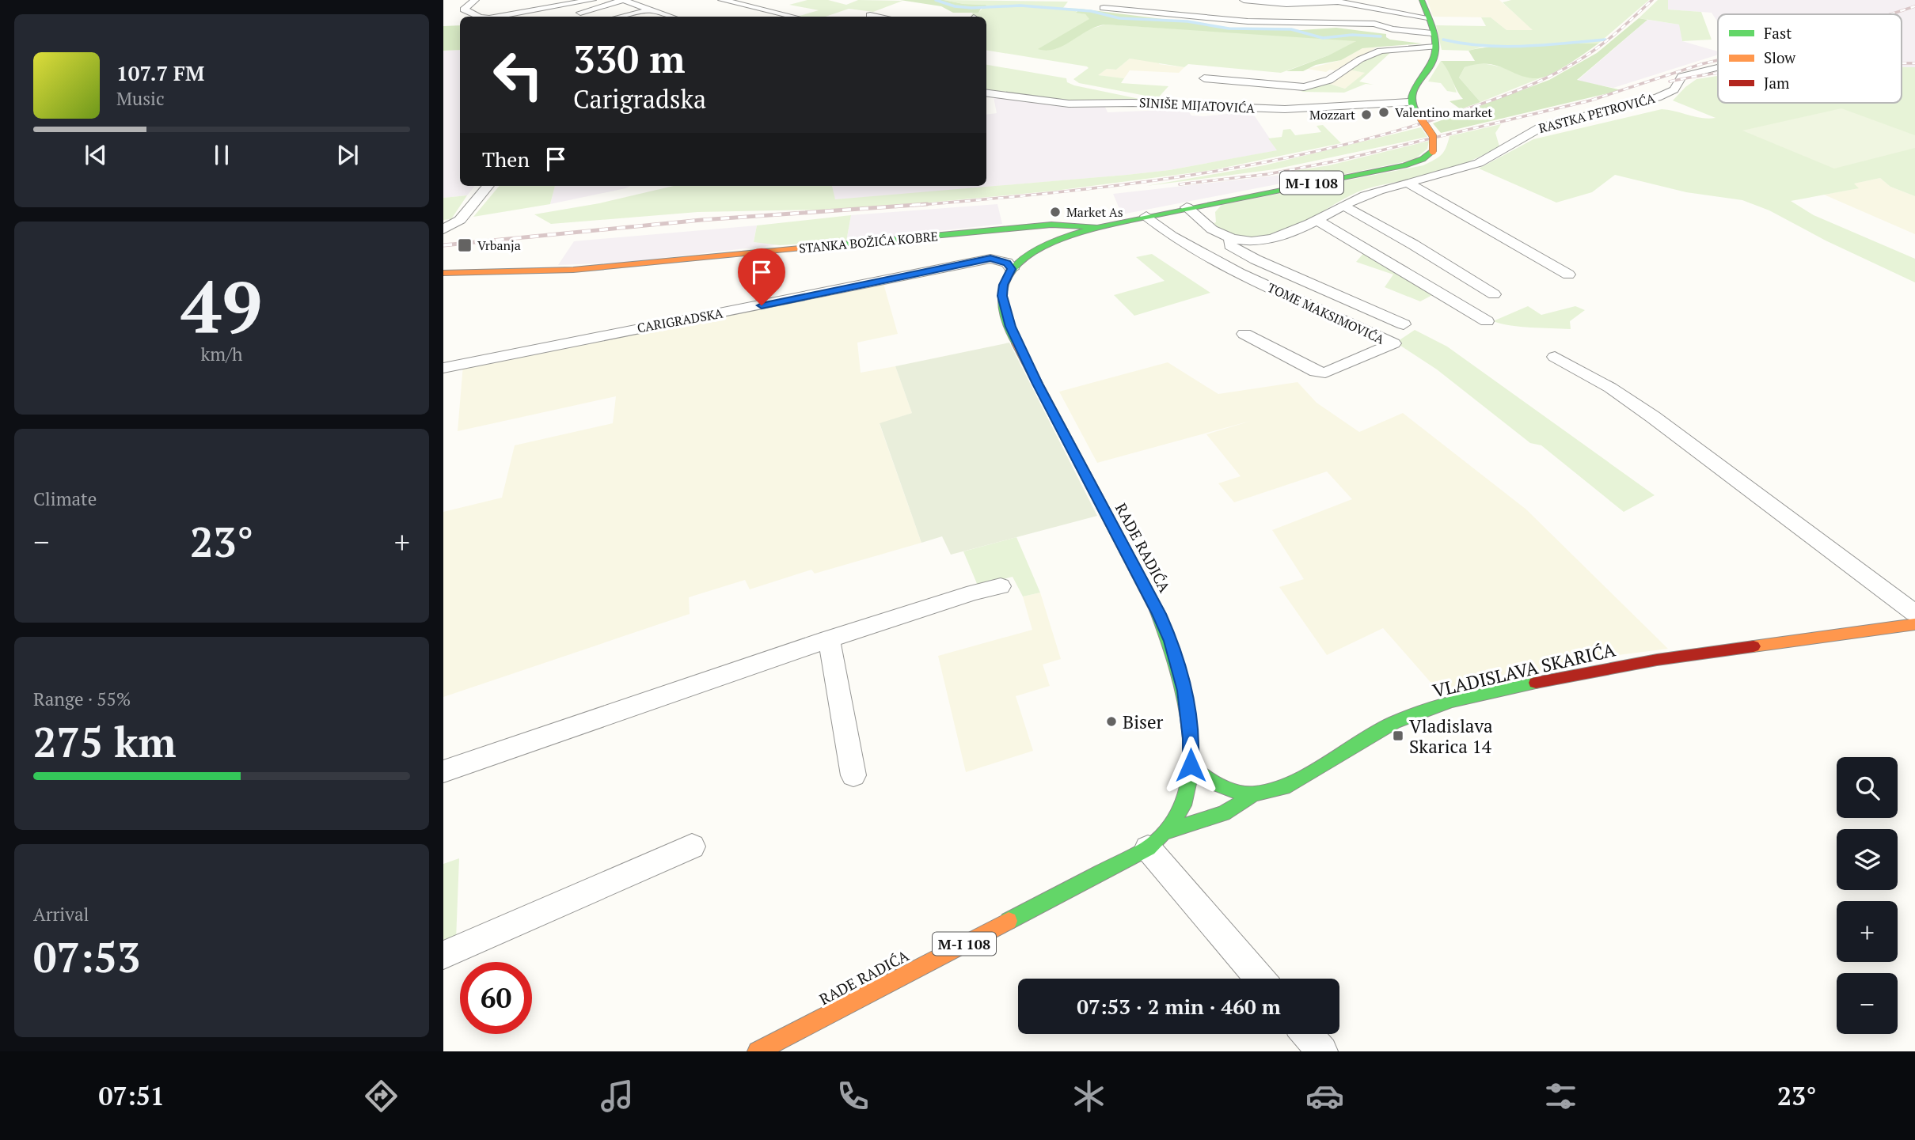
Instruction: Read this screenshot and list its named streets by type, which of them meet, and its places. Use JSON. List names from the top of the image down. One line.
{"streets":{"main road":["M-I 108","STANKA BOŽIĆA KOBRE","RADE RADIĆA","VLADISLAVA SKARIĆA"],"street":["SINIŠE MIJATOVIĆA","RASTKA PETROVIĆA","TOME MAKSIMOVIĆA","CARIGRADSKA"]},"crossings":[["SINIŠE MIJATOVIĆA","M-I 108"],["RASTKA PETROVIĆA","M-I 108"],["M-I 108","STANKA BOŽIĆA KOBRE"],["M-I 108","TOME MAKSIMOVIĆA"],["M-I 108","CARIGRADSKA"],["M-I 108","RADE RADIĆA"],["RADE RADIĆA","VLADISLAVA SKARIĆA"]],"places":{"other":["Valentino market","Mozzart","Market As","Biser"],"transit":["Vrbanja","Vladislava Skarica 14"]},"legend":["Fast","Slow","Jam"],"page":{"turn":["330 m","Carigradska"],"song":["107.7 FM","Music"],"then":"Then","tile":[["49","km/h"],"Climate",["Range · 55%","275 km"],["Arrival","07:53"]],"heat":["−","23°","+"],"map_buttons":["+","−"],"limit":"60","trip":"07:53 · 2 min · 460 m","tabs":["07:51","23°"]}}
